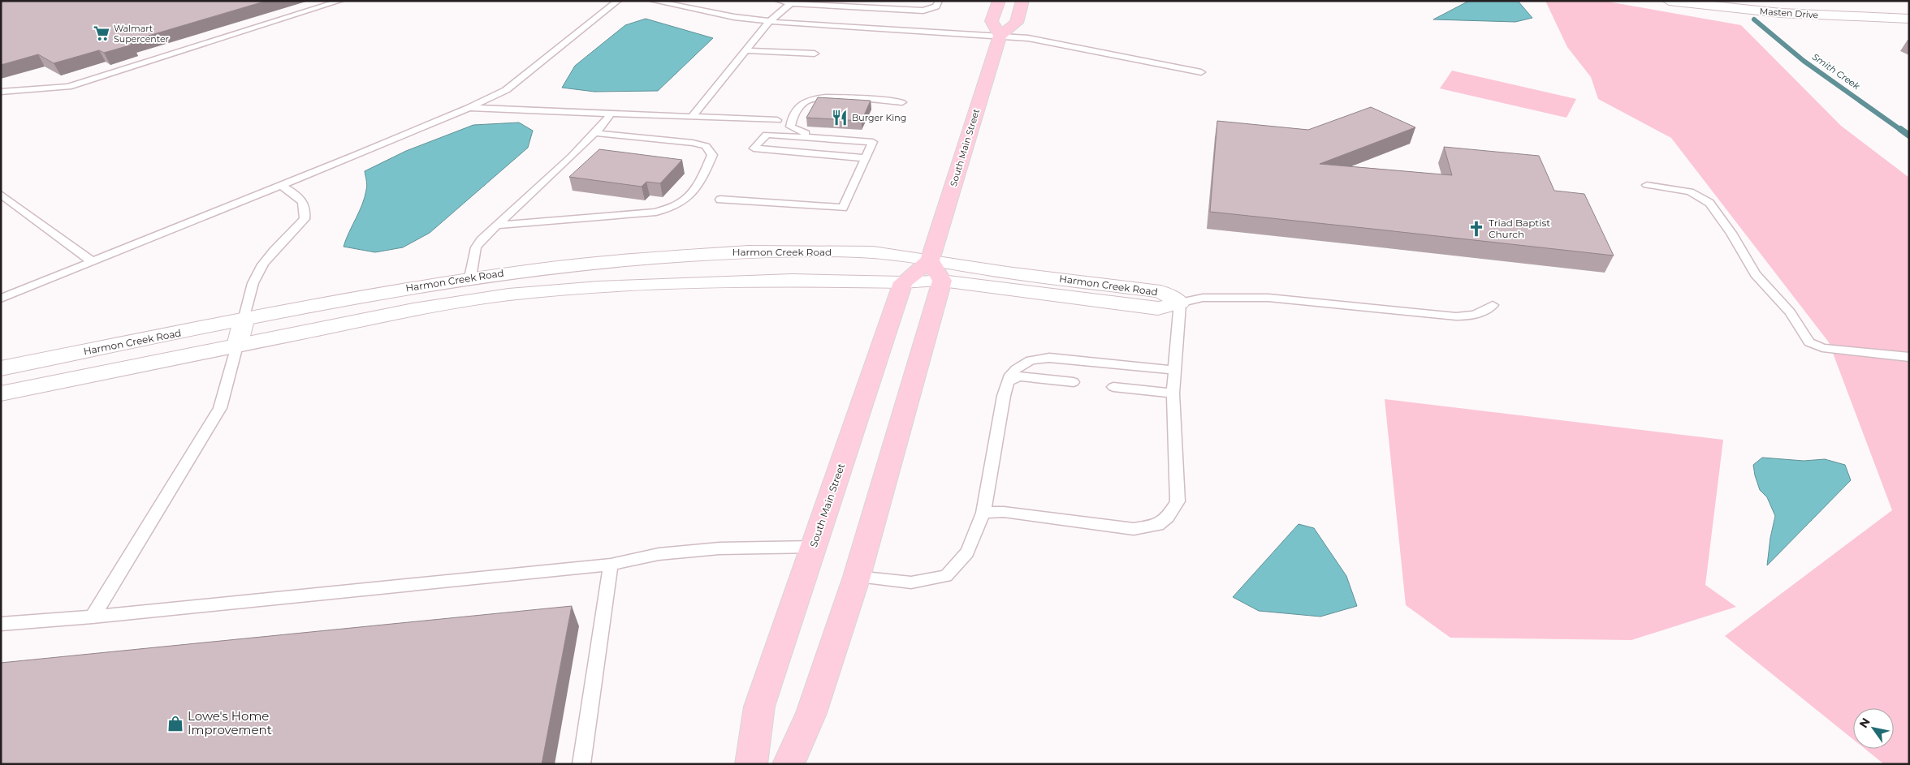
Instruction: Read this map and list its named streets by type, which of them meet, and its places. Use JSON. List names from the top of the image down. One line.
{"streets":{"main road":["South Main Street"],"street":["Masten Drive","Harmon Creek Road"]},"crossings":[["South Main Street","Harmon Creek Road"]],"water":["Smith Creek"],"places":{"supermarket":["Walmart Supercenter"],"restaurant":["Burger King"],"church":["Triad Baptist Church"],"shop":["Lowe's Home Improvement"]},"north":"top left"}
